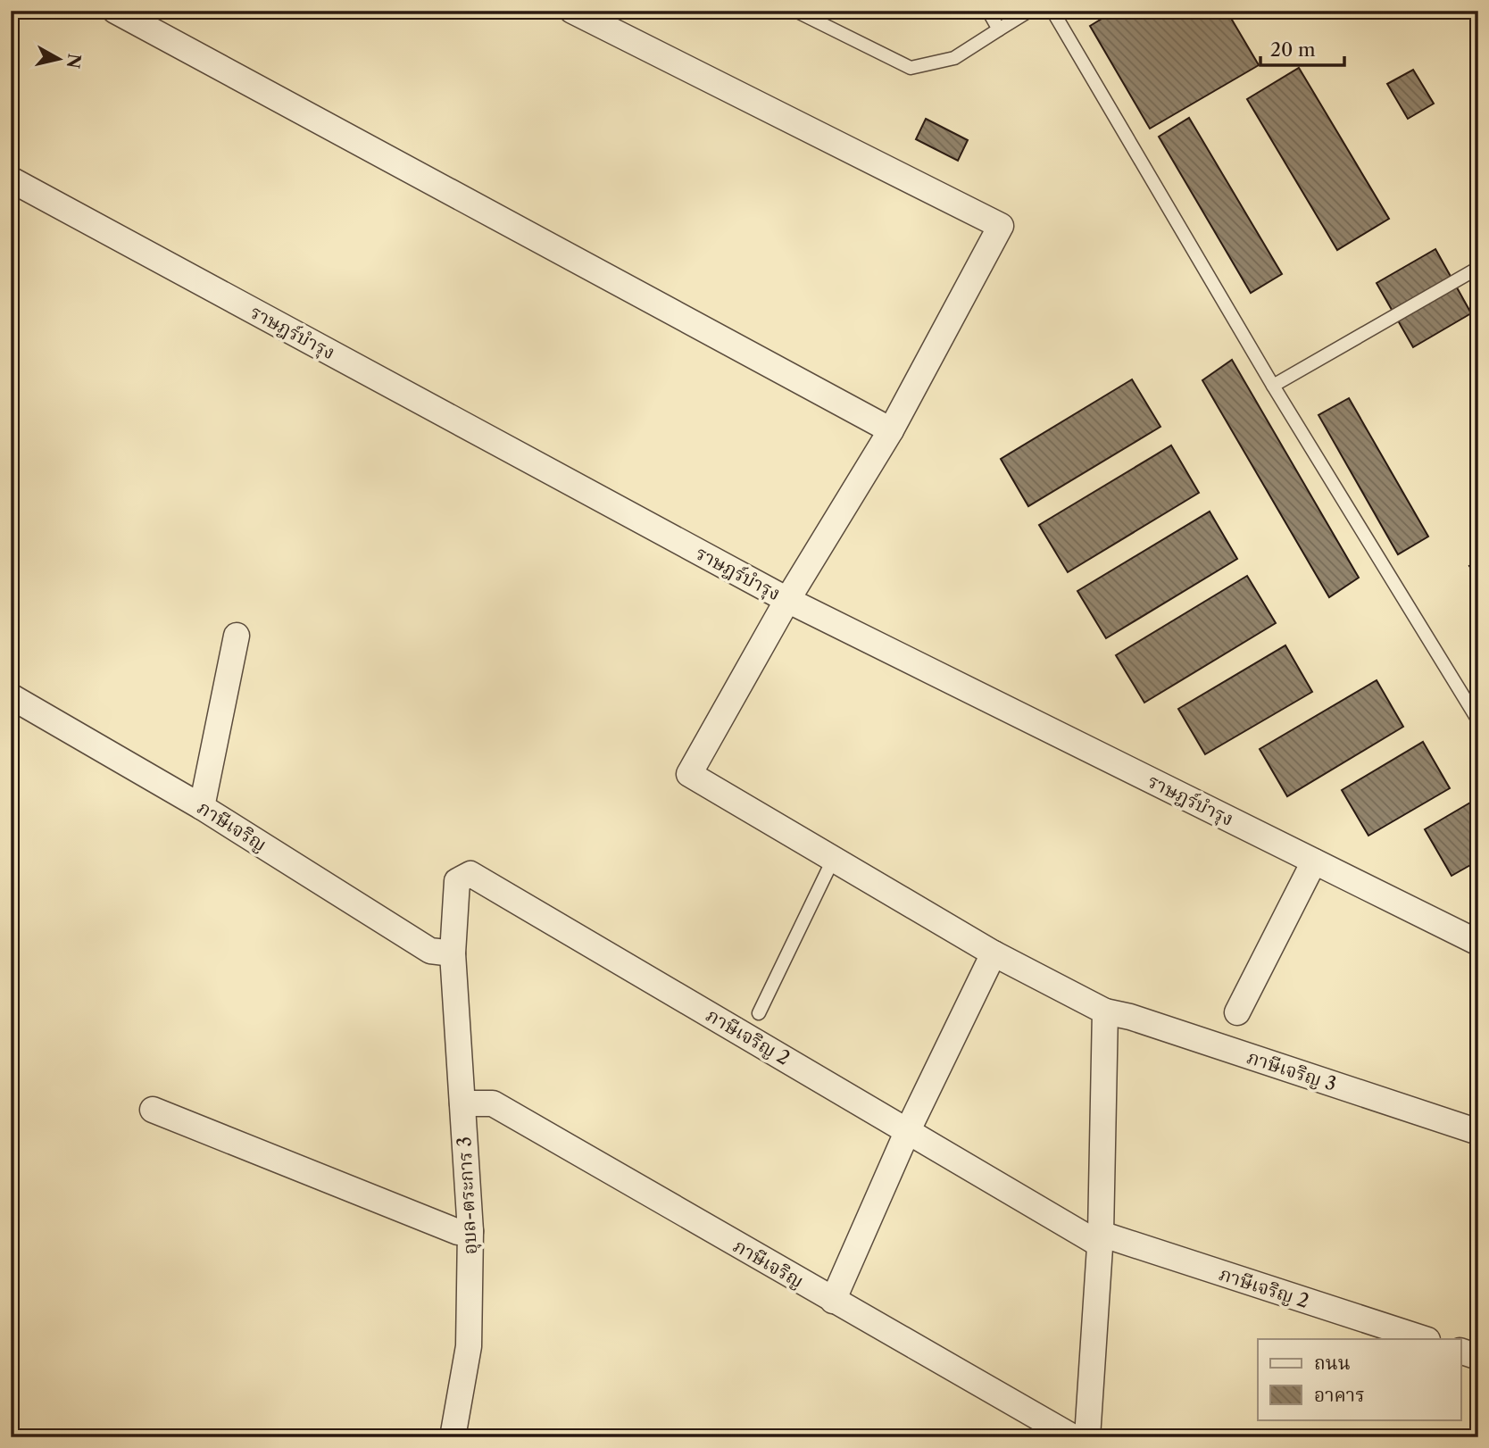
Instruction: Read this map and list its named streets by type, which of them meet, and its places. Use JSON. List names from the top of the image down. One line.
{"streets":{"street":["ราษฎร์บำรุง","ภาษีเจริญ","ภาษีเจริญ 2","ภาษีเจริญ 3","อุบล-ตระการ 3"]},"crossings":[["ราษฎร์บำรุง","ภาษีเจริญ 3"],["ภาษีเจริญ","ภาษีเจริญ 2"],["ภาษีเจริญ","อุบล-ตระการ 3"],["ภาษีเจริญ 2","อุบล-ตระการ 3"]],"legend":["ถนน","อาคาร"],"scale_bar":"20 m","north":"right"}
